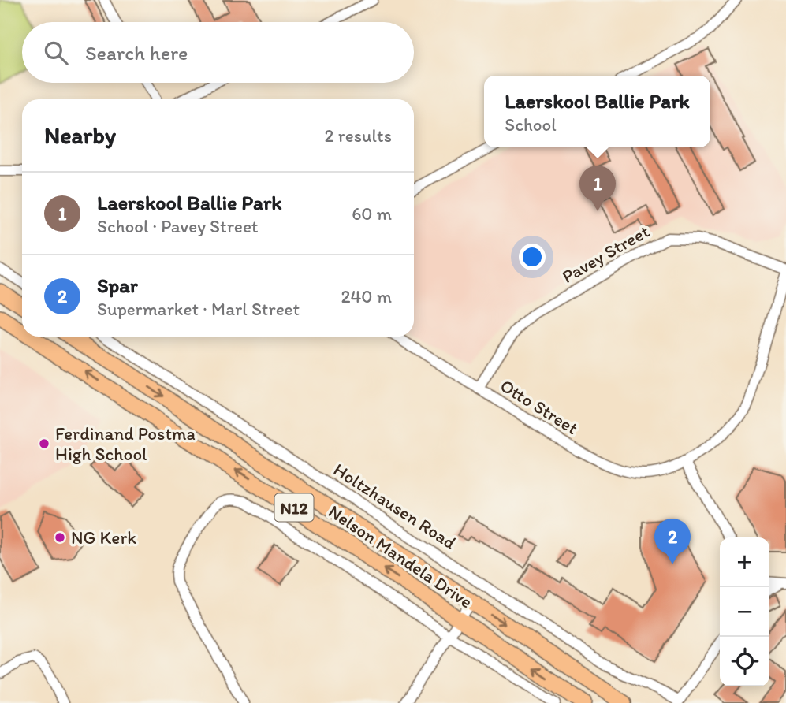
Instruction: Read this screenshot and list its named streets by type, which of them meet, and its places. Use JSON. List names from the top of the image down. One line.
{"streets":{"highway":["N12","Nelson Mandela Drive"],"street":["Pavey Street","Otto Street","Holtzhausen Road"]},"crossings":[["Pavey Street","Otto Street"]],"places":["Ferdinand Postma High School","NG Kerk"],"page":{"search":"Search here","popup":["Laerskool Ballie Park","School"],"heading":["Nearby","2 results"],"pins":["1","2"],"list":[{"mark":"1","name":"Laerskool Ballie Park","note":"School · Pavey Street","value":"60 m"},{"mark":"2","name":"Spar","note":"Supermarket · Marl Street","value":"240 m"}],"map_buttons":["+","−"]}}
